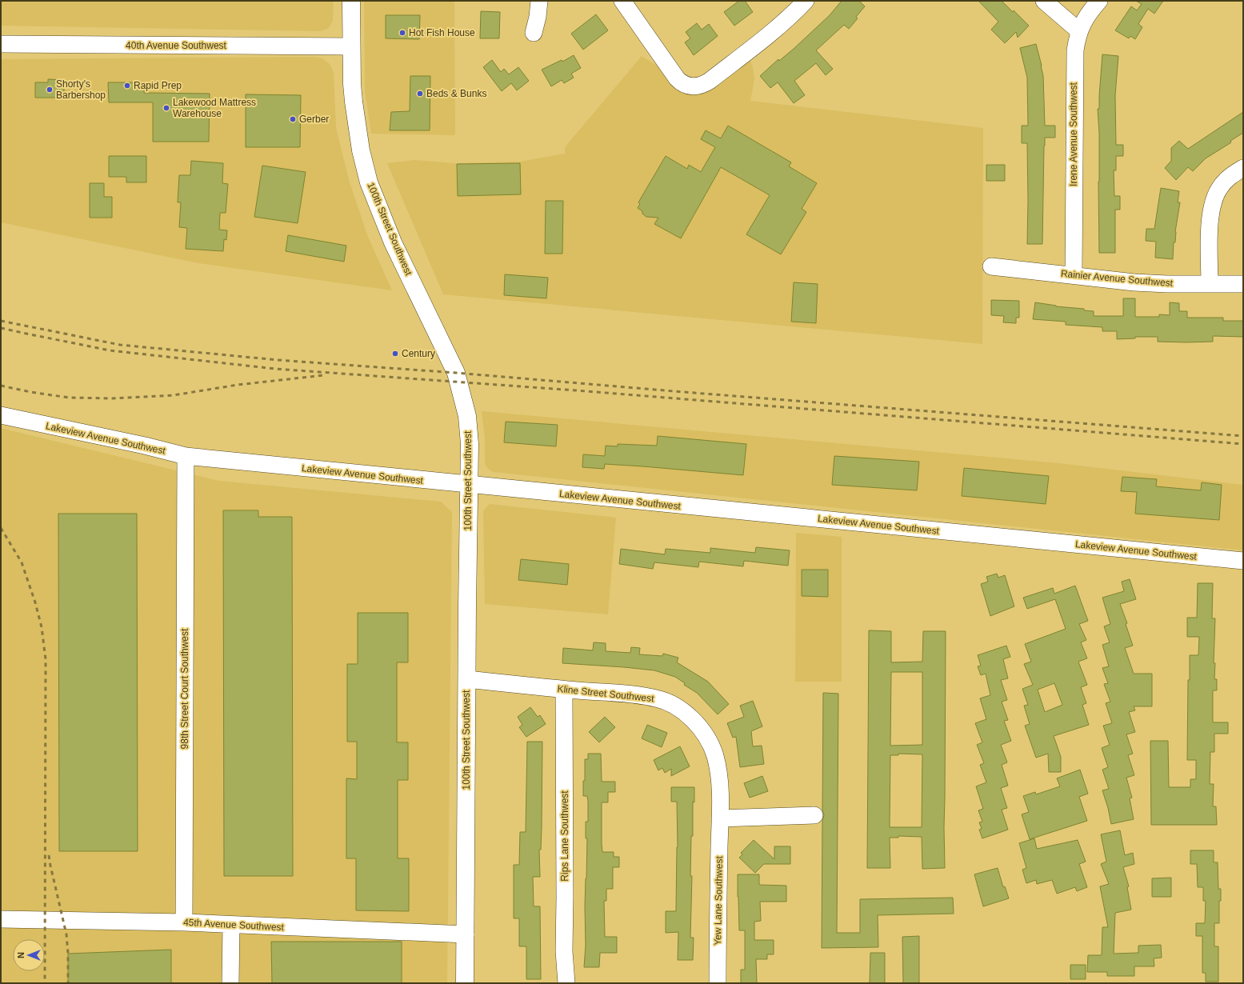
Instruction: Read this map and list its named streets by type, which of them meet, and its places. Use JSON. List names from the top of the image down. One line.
{"streets":{"main road":["100th Street Southwest"],"street":["40th Avenue Southwest","Irene Avenue Southwest","Rainier Avenue Southwest","Lakeview Avenue Southwest","98th Street Court Southwest","Kline Street Southwest","Rips Lane Southwest","Yew Lane Southwest","45th Avenue Southwest"]},"crossings":[["40th Avenue Southwest","100th Street Southwest"],["Irene Avenue Southwest","Rainier Avenue Southwest"],["100th Street Southwest","Lakeview Avenue Southwest"],["100th Street Southwest","Kline Street Southwest"],["100th Street Southwest","45th Avenue Southwest"],["Lakeview Avenue Southwest","98th Street Court Southwest"],["98th Street Court Southwest","45th Avenue Southwest"],["Kline Street Southwest","Rips Lane Southwest"],["Kline Street Southwest","Yew Lane Southwest"]],"places":["Hot Fish House","Rapid Prep","Shorty's Barbershop","Beds & Bunks","Lakewood Mattress Warehouse","Gerber","Century"],"north":"left"}
